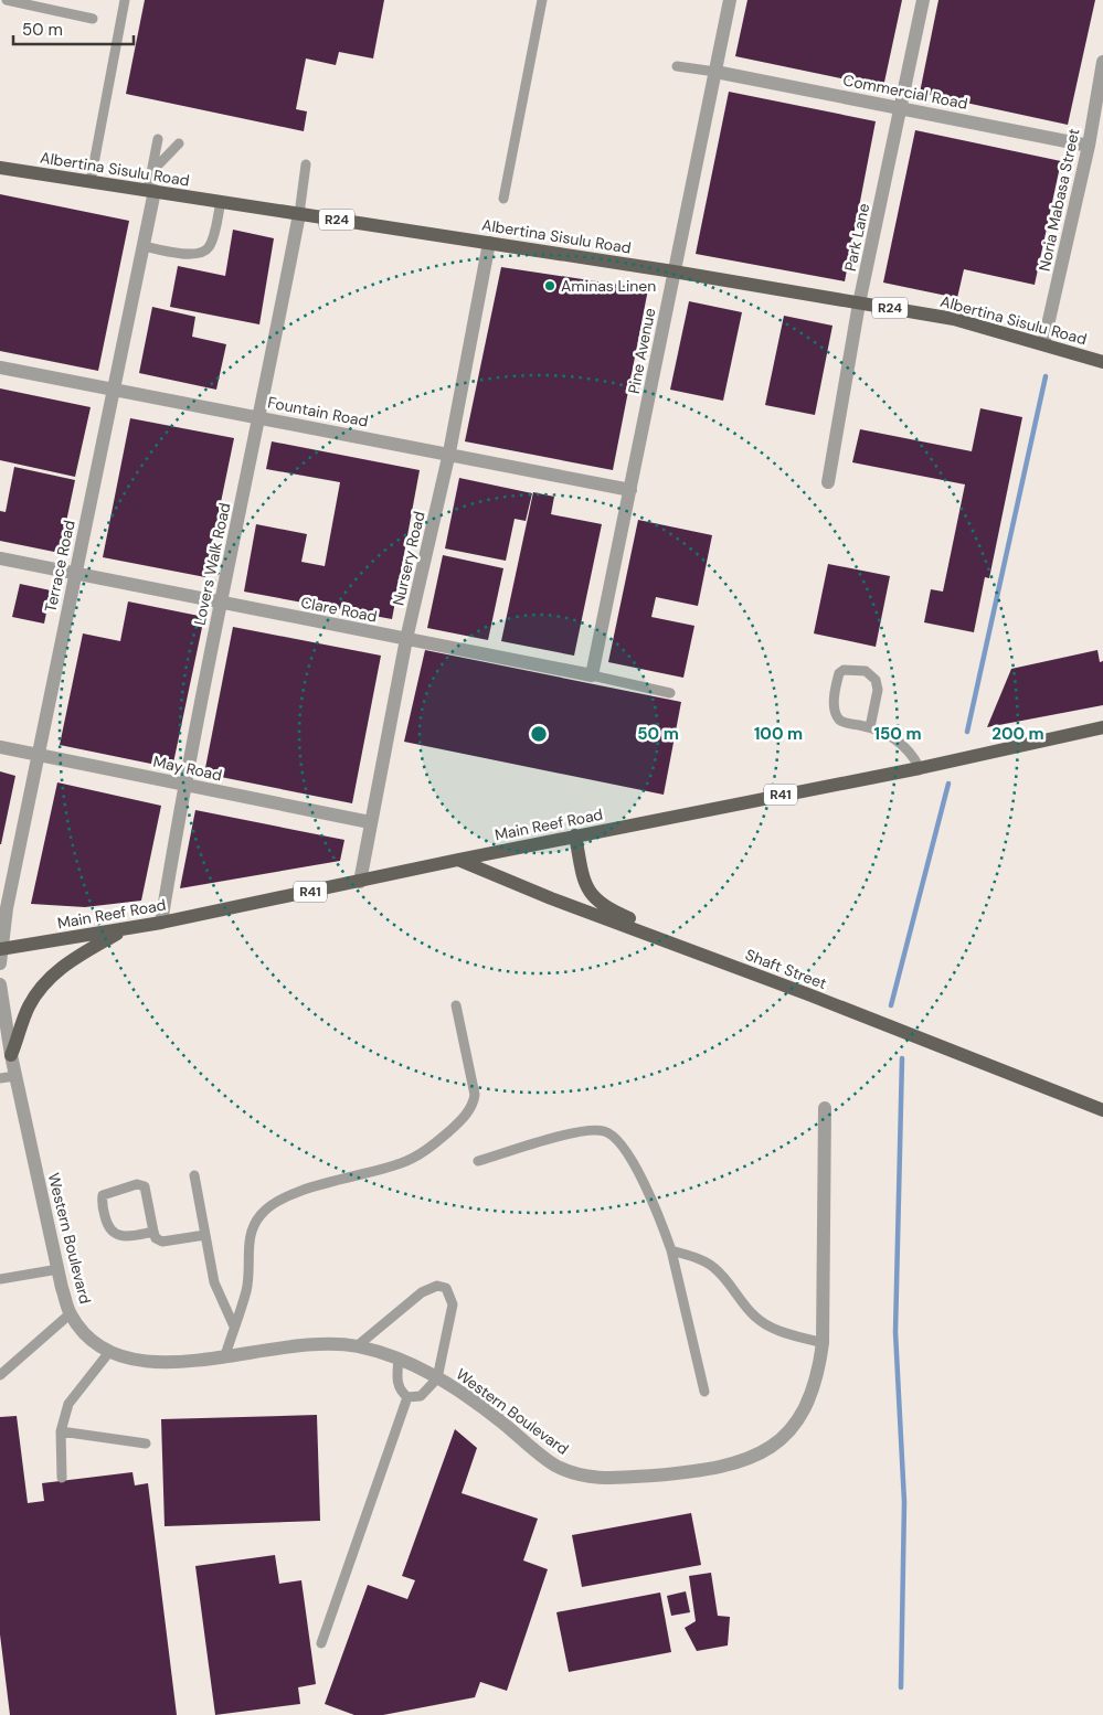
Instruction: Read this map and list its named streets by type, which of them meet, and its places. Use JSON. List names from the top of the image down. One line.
{"streets":{"main road":["Albertina Sisulu Road","R24","R41","Main Reef Road","Shaft Street"],"street":["Commercial Road","Noria Mabasa Street","Park Lane","Pine Avenue","Fountain Road","Nursery Road","Lovers Walk Road","Terrace Road","Clare Road","May Road","Western Boulevard"]},"crossings":[["Commercial Road","Noria Mabasa Street"],["Commercial Road","Park Lane"],["Commercial Road","Pine Avenue"],["Albertina Sisulu Road","Noria Mabasa Street"],["Albertina Sisulu Road","Park Lane"],["Albertina Sisulu Road","Pine Avenue"],["Albertina Sisulu Road","Nursery Road"],["Albertina Sisulu Road","Lovers Walk Road"],["Albertina Sisulu Road","Terrace Road"],["Pine Avenue","Fountain Road"],["Pine Avenue","Clare Road"],["Fountain Road","Nursery Road"],["Fountain Road","Lovers Walk Road"],["Fountain Road","Terrace Road"],["Nursery Road","Clare Road"],["Nursery Road","May Road"],["Nursery Road","Main Reef Road"],["Lovers Walk Road","Clare Road"],["Lovers Walk Road","May Road"],["Lovers Walk Road","Main Reef Road"],["Terrace Road","Clare Road"],["Terrace Road","May Road"],["Terrace Road","Main Reef Road"],["Main Reef Road","Shaft Street"]],"places":["Aminas Linen"],"scale_bar":"50 m","rings":["50 m","100 m","150 m","200 m"]}
